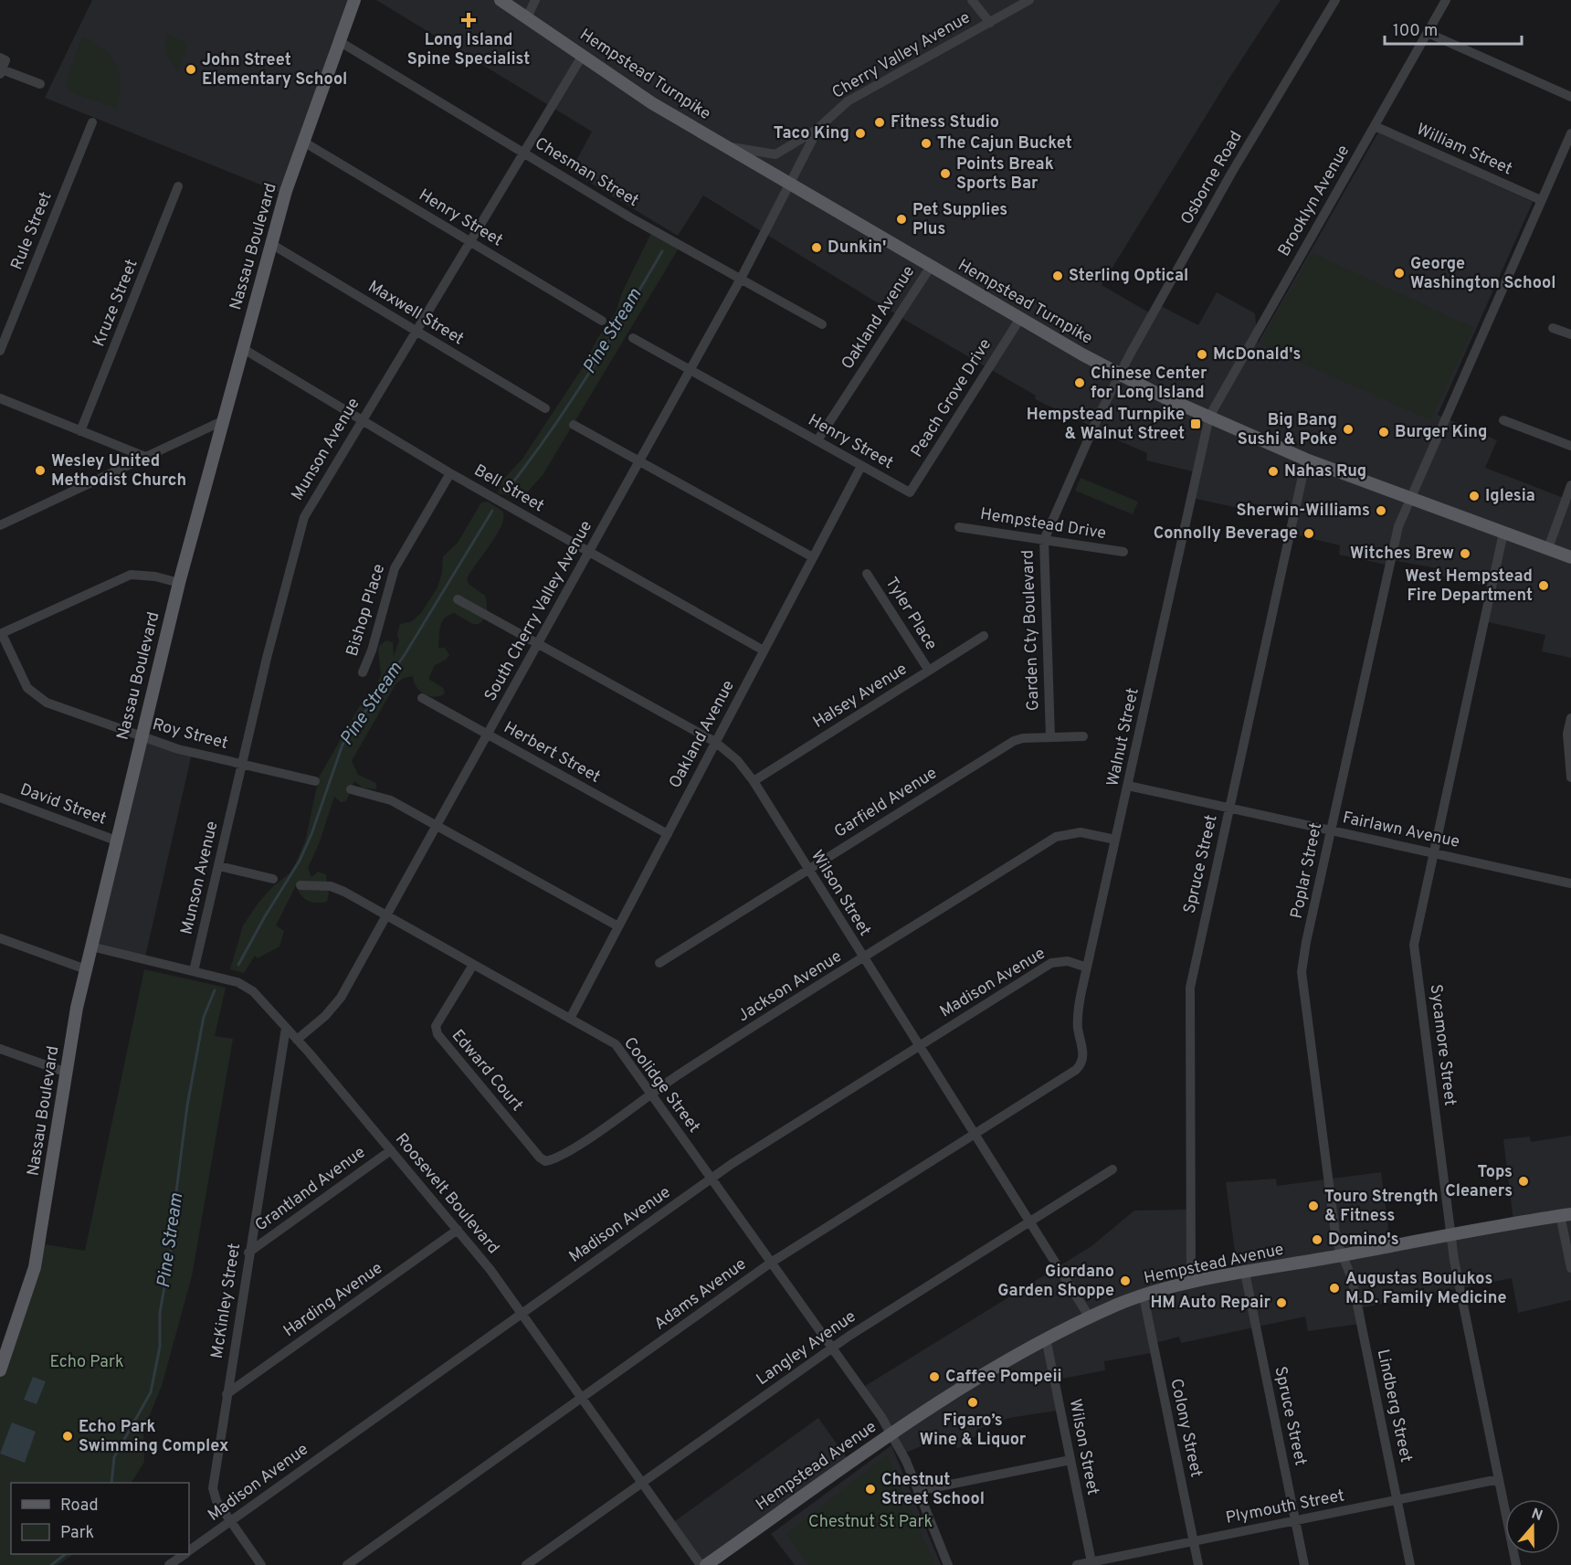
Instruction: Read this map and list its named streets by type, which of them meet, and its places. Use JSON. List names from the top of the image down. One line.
{"streets":{"main road":["Hempstead Turnpike","Nassau Boulevard","Hempstead Avenue"],"street":["Cherry Valley Avenue","William Street","Chesman Street","Osborne Road","Brooklyn Avenue","Henry Street","Rule Street","Kruze Street","Maxwell Street","Oakland Avenue","Peach Grove Drive","Munson Avenue","Bell Street","Hempstead Drive","Bishop Place","South Cherry Valley Avenue","Tyler Place","Garden Cty Boulevard","Halsey Avenue","Roy Street","Walnut Street","Herbert Street","Garfield Avenue","David Street","Fairlawn Avenue","Spruce Street","Poplar Street","Wilson Street","Madison Avenue","Jackson Avenue","Sycamore Street","Edward Court","Coolidge Street","Grantland Avenue","Roosevelt Boulevard","Adams Avenue","Harding Avenue","McKinley Street","Langley Avenue","Lindberg Street","Colony Street","Plymouth Street"]},"crossings":[["Cherry Valley Avenue","Hempstead Turnpike"],["Cherry Valley Avenue","South Cherry Valley Avenue"],["Hempstead Turnpike","Osborne Road"],["Hempstead Turnpike","Brooklyn Avenue"],["Hempstead Turnpike","Oakland Avenue"],["Hempstead Turnpike","Peach Grove Drive"],["Hempstead Turnpike","Munson Avenue"],["Hempstead Turnpike","South Cherry Valley Avenue"],["Hempstead Turnpike","Garden Cty Boulevard"],["Hempstead Turnpike","Walnut Street"],["Hempstead Turnpike","Spruce Street"],["Hempstead Turnpike","Poplar Street"],["Hempstead Turnpike","Sycamore Street"],["William Street","Brooklyn Avenue"],["William Street","Poplar Street"],["Chesman Street","Nassau Boulevard"],["Chesman Street","Munson Avenue"],["Chesman Street","South Cherry Valley Avenue"],["Osborne Road","Garden Cty Boulevard"],["Brooklyn Avenue","Walnut Street"],["Henry Street","Nassau Boulevard"],["Henry Street","Oakland Avenue"],["Henry Street","Peach Grove Drive"],["Henry Street","Munson Avenue"],["Henry Street","South Cherry Valley Avenue"],["Nassau Boulevard","Maxwell Street"],["Nassau Boulevard","Bell Street"],["Nassau Boulevard","Roy Street"],["Nassau Boulevard","David Street"],["Nassau Boulevard","Roosevelt Boulevard"],["Maxwell Street","Munson Avenue"],["Oakland Avenue","Bell Street"],["Oakland Avenue","Herbert Street"],["Oakland Avenue","Wilson Street"],["Oakland Avenue","Coolidge Street"],["Munson Avenue","Bell Street"],["Munson Avenue","Roy Street"],["Munson Avenue","Roosevelt Boulevard"],["Bell Street","Bishop Place"],["Bell Street","South Cherry Valley Avenue"],["Hempstead Drive","Garden Cty Boulevard"],["South Cherry Valley Avenue","Herbert Street"],["South Cherry Valley Avenue","Wilson Street"],["South Cherry Valley Avenue","Coolidge Street"],["South Cherry Valley Avenue","Roosevelt Boulevard"],["Tyler Place","Halsey Avenue"],["Garden Cty Boulevard","Garfield Avenue"],["Halsey Avenue","Wilson Street"],["Walnut Street","Fairlawn Avenue"],["Walnut Street","Madison Avenue"],["Walnut Street","Jackson Avenue"],["Walnut Street","Adams Avenue"],["Garfield Avenue","Wilson Street"],["Fairlawn Avenue","Spruce Street"],["Fairlawn Avenue","Poplar Street"],["Fairlawn Avenue","Sycamore Street"],["Spruce Street","Hempstead Avenue"],["Spruce Street","Plymouth Street"],["Poplar Street","Hempstead Avenue"],["Poplar Street","Lindberg Street"],["Wilson Street","Madison Avenue"],["Wilson Street","Jackson Avenue"],["Wilson Street","Hempstead Avenue"],["Wilson Street","Adams Avenue"],["Wilson Street","Langley Avenue"],["Wilson Street","Plymouth Street"],["Madison Avenue","Coolidge Street"],["Madison Avenue","Roosevelt Boulevard"],["Madison Avenue","McKinley Street"],["Jackson Avenue","Edward Court"],["Jackson Avenue","Coolidge Street"],["Sycamore Street","Hempstead Avenue"],["Sycamore Street","Plymouth Street"],["Edward Court","Coolidge Street"],["Coolidge Street","Hempstead Avenue"],["Coolidge Street","Adams Avenue"],["Coolidge Street","Langley Avenue"],["Grantland Avenue","Roosevelt Boulevard"],["Grantland Avenue","McKinley Street"],["Roosevelt Boulevard","Adams Avenue"],["Roosevelt Boulevard","Harding Avenue"],["Roosevelt Boulevard","McKinley Street"],["Roosevelt Boulevard","Langley Avenue"],["Hempstead Avenue","Lindberg Street"],["Hempstead Avenue","Colony Street"],["Harding Avenue","McKinley Street"],["Lindberg Street","Plymouth Street"],["Colony Street","Plymouth Street"]],"water":["Pine Stream"],"parks":["Echo Park","Chestnut St Park"],"places":{"health":["Long Island Spine Specialist"],"other":["John Street Elementary School","Fitness Studio","Taco King","The Cajun Bucket","Points Break Sports Bar","Pet Supplies Plus","Dunkin'","George Washington School","Sterling Optical","McDonald's","Chinese Center for Long Island","Big Bang Sushi & Poke","Burger King","Wesley United Methodist Church","Nahas Rug","Iglesia","Sherwin-Williams","Connolly Beverage","Witches Brew","West Hempstead Fire Department","Tops Cleaners","Touro Strength & Fitness","Domino's","Giordano Garden Shoppe","Augustas Boulukos M.D. Family Medicine","HM Auto Repair","Caffee Pompeii","Figaro’s Wine & Liquor","Echo Park Swimming Complex","Chestnut Street School"],"transit":["Hempstead Turnpike & Walnut Street"]},"legend":["Road","Park"],"scale_bar":"100 m","north":"top"}
